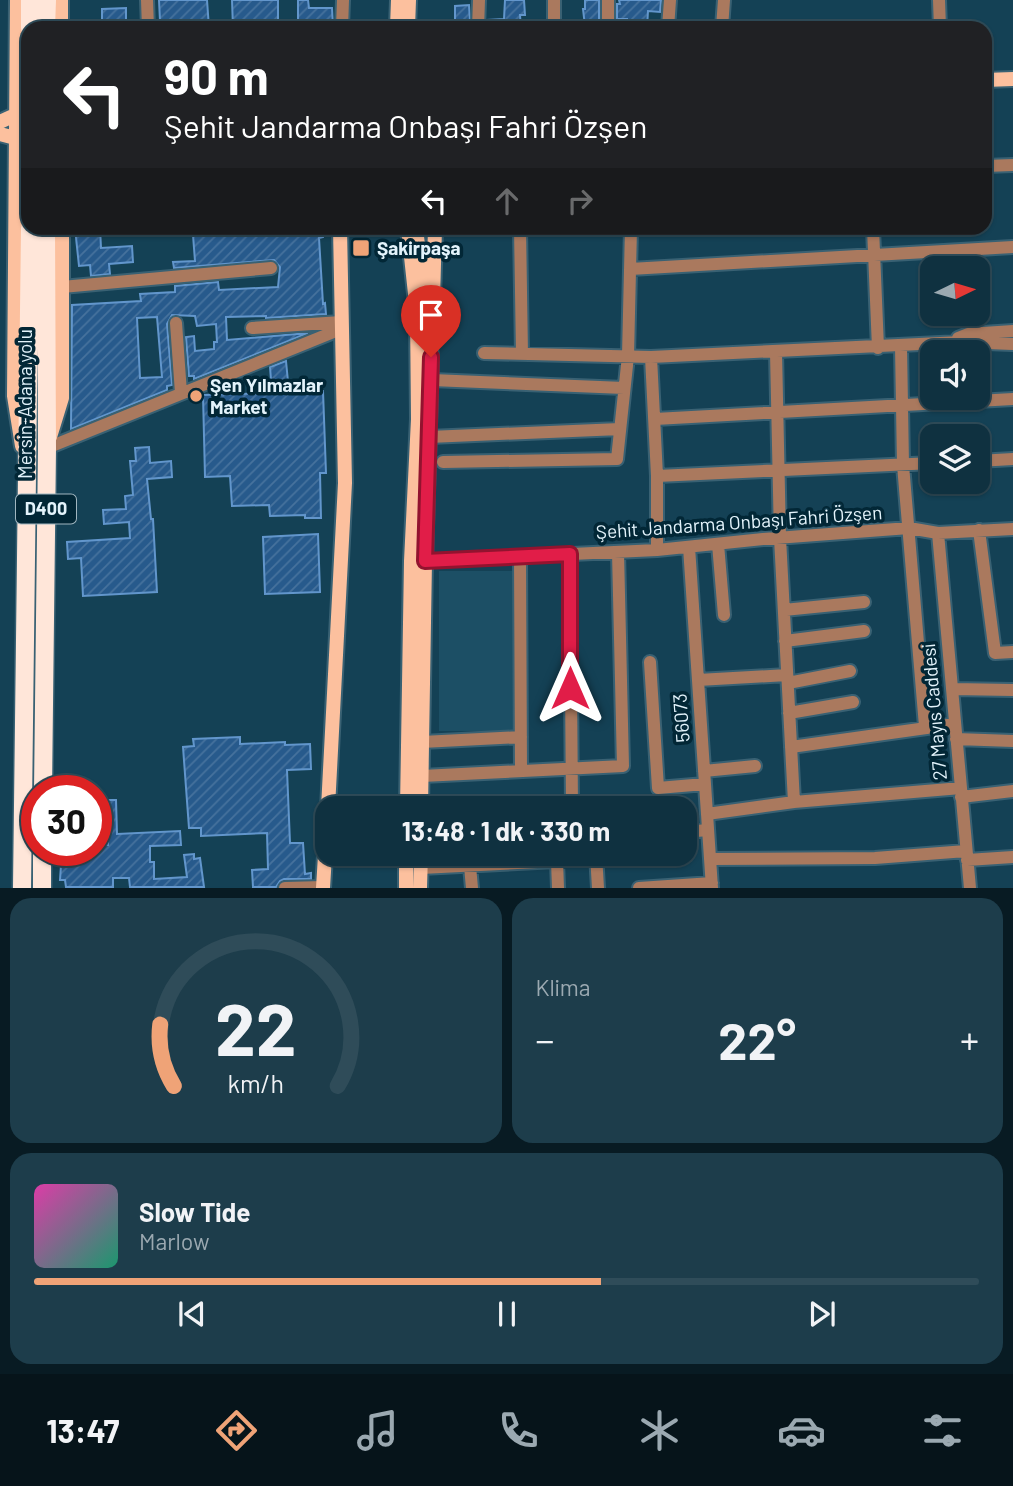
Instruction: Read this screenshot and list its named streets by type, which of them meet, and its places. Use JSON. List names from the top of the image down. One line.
{"streets":{"highway":["Mersin-Adana yolu","D400"],"street":["Şehit Jandarma Onbaşı Fahri Özşen","27 Mayıs Caddesi","56073"]},"crossings":[["Şehit Jandarma Onbaşı Fahri Özşen","27 Mayıs Caddesi"],["Şehit Jandarma Onbaşı Fahri Özşen","56073"]],"places":{"transit":["Şakirpaşa"],"other":["Şen Yılmazlar Market"]},"north":"right","page":{"turn":["90 m","Şehit Jandarma Onbaşı Fahri Özşen"],"limit":"30","trip":"13:48 · 1 dk · 330 m","tile":"Klima","heat":["−","22°","+"],"song":["Slow Tide","Marlow"],"tabs":"13:47","gauge":["22","km/h"]}}
